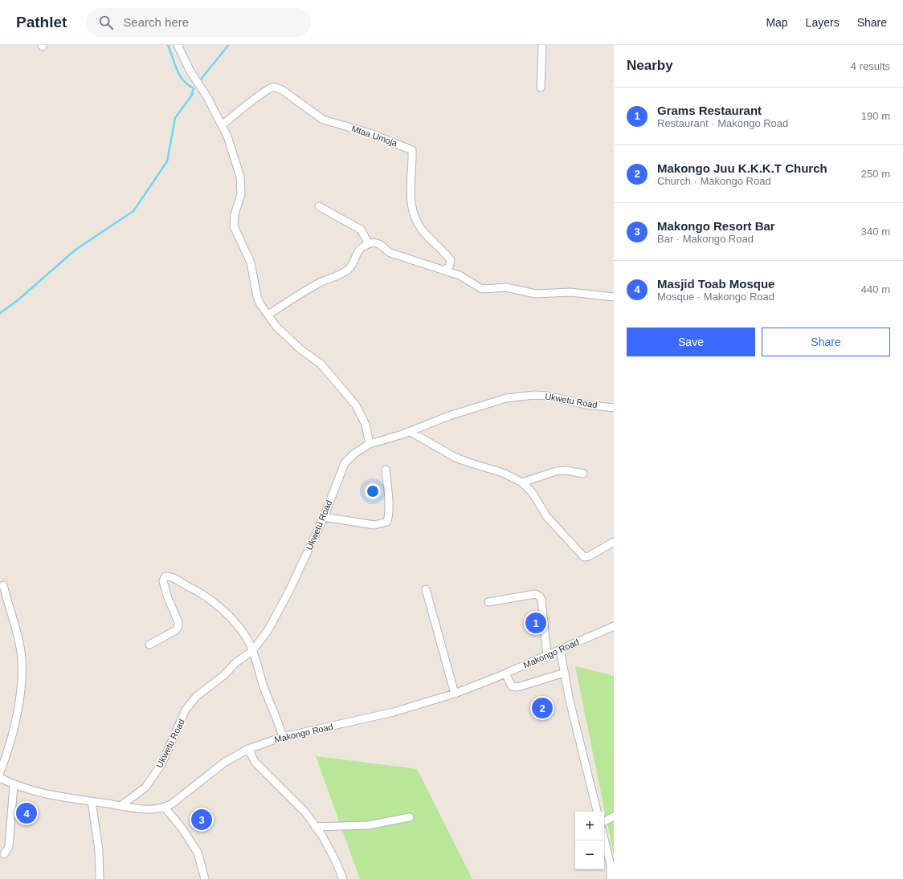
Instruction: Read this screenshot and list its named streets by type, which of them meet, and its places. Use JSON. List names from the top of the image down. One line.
{"streets":{"street":["Mtaa Umoja","Ukwetu Road","Makongo Road"]},"crossings":[["Ukwetu Road","Makongo Road"]],"page":{"header":"Pathlet","search":"Search here","nav":["Map","Layers","Share"],"heading":["Nearby","4 results"],"list":[{"mark":"1","name":"Grams Restaurant","note":"Restaurant · Makongo Road","value":"190 m"},{"mark":"2","name":"Makongo Juu K.K.K.T Church","note":"Church · Makongo Road","value":"250 m"},{"mark":"3","name":"Makongo Resort Bar","note":"Bar · Makongo Road","value":"340 m"},{"mark":"4","name":"Masjid Toab Mosque","note":"Mosque · Makongo Road","value":"440 m"}],"buttons":["Save","Share"],"pins":["1","2","4","3"],"map_buttons":["+","−"]}}
